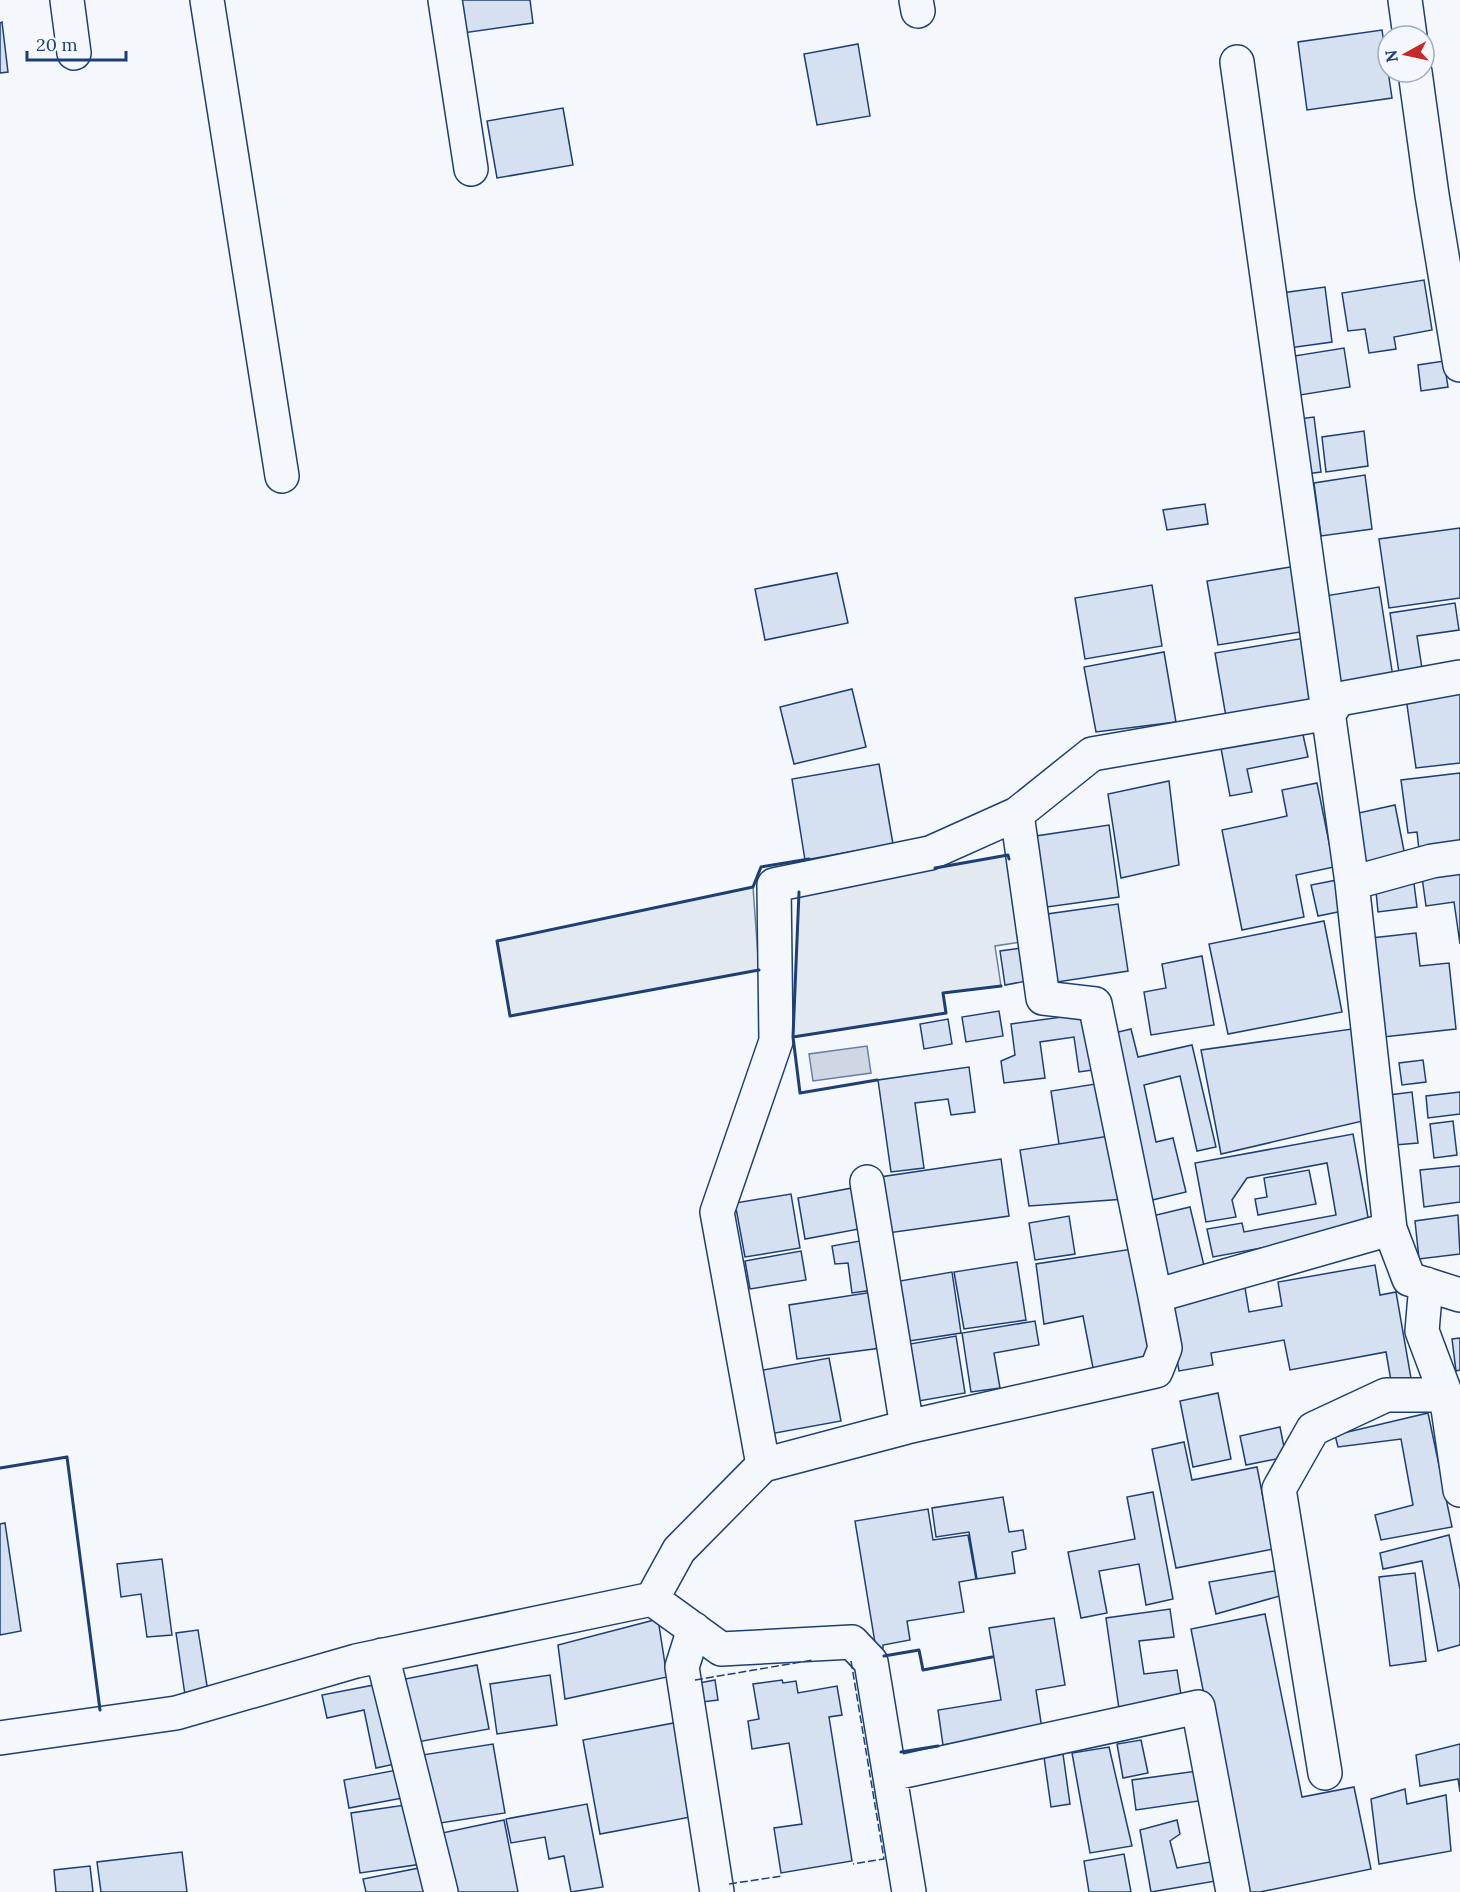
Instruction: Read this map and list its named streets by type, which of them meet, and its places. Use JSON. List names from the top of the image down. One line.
{"scale_bar":"20 m","north":"left"}
